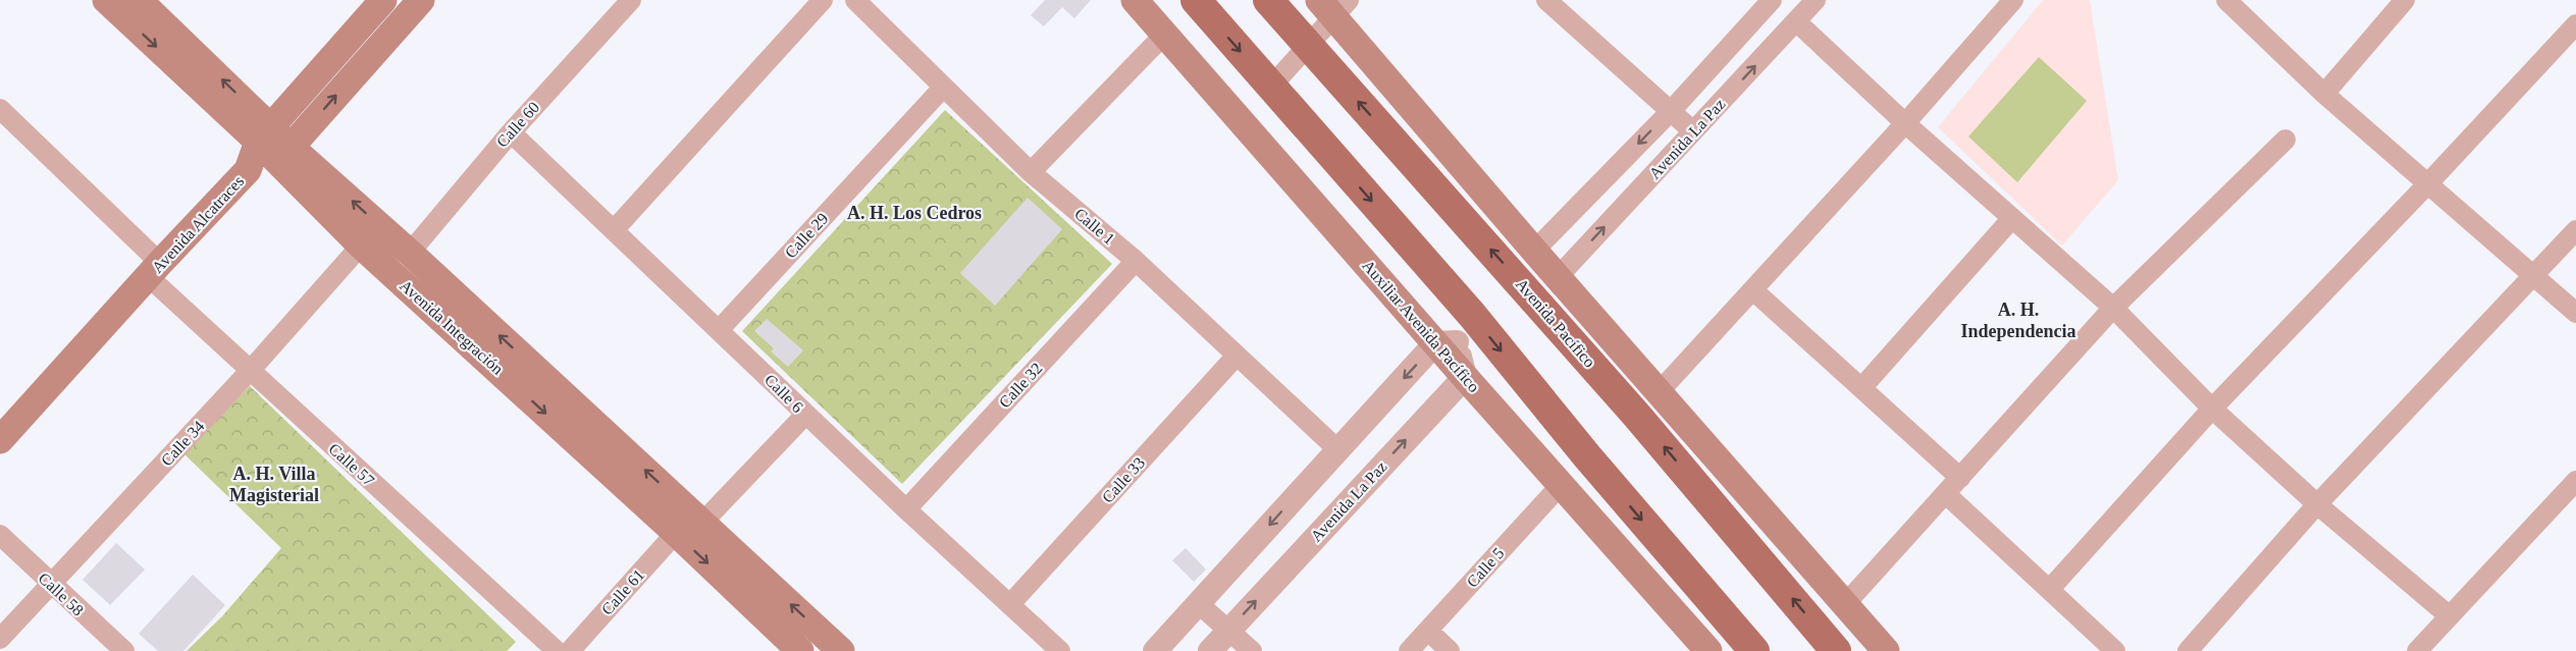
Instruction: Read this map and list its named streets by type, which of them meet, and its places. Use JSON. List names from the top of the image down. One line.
{"streets":{"main road":["Avenida Alcatraces","Avenida Pacífico","Auxiliar Avenida Pacífico","Avenida Integración"],"street":["Calle 60","Avenida La Paz","Calle 1","Calle 29","Calle 32","Calle 6","Calle 34","Calle 57","Calle 33","Calle 5","Calle 61","Calle 58"]},"crossings":[["Calle 60","Calle 6"],["Avenida La Paz","Auxiliar Avenida Pacífico"],["Avenida Alcatraces","Avenida Integración"],["Avenida Alcatraces","Calle 57"],["Calle 1","Calle 29"],["Calle 1","Calle 32"],["Calle 1","Calle 33"],["Calle 29","Calle 6"],["Auxiliar Avenida Pacífico","Calle 5"],["Avenida Integración","Calle 34"],["Avenida Integración","Calle 61"],["Calle 32","Calle 6"],["Calle 6","Calle 33"],["Calle 34","Calle 57"],["Calle 34","Calle 58"]],"districts":["A. H. Los Cedros","A. H. Independencia","A. H. Villa Magisterial"]}
